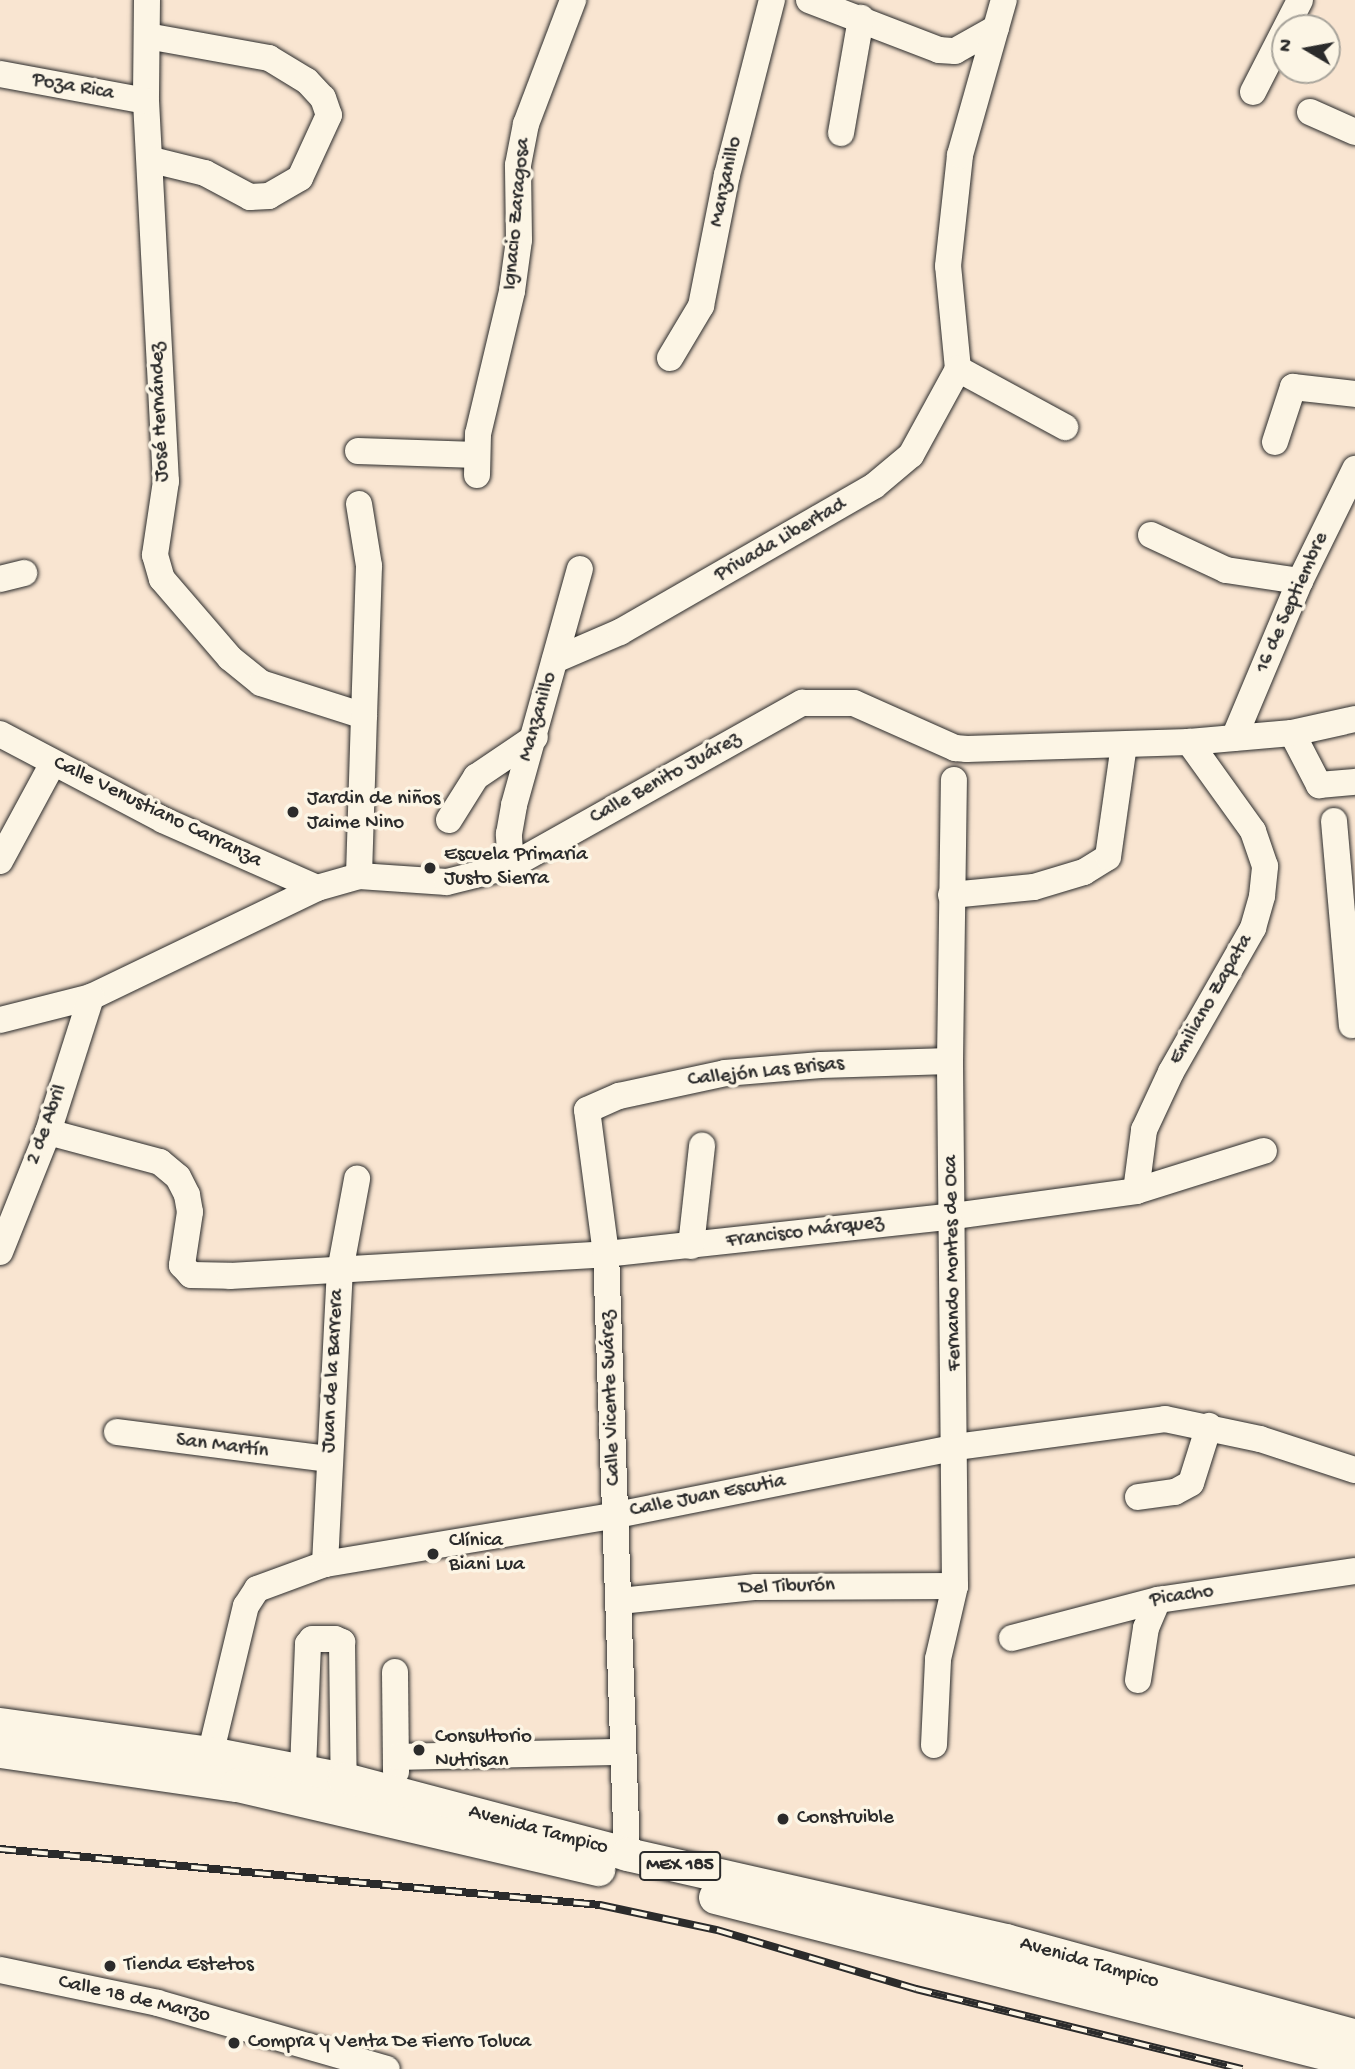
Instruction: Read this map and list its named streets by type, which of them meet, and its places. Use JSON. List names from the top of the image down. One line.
{"streets":{"main road":["Avenida Tampico","MEX 185"],"street":["Poza Rica","Manzanillo","Ignacio Zaragosa","José Hernández","Privada Libertad","16 de Septiembre","Calle Benito Juárez","Calle Venustiano Carranza","Emiliano Zapata","Callejón Las Brisas","2 de Abril","Francisco Márquez","Fernando Montes de Oca","Juan de la Barrera","Calle Vicente Suárez","San Martín","Calle Juan Escutia","Del Tiburón","Picacho","Calle 18 de Marzo"]},"crossings":[["Poza Rica","José Hernández"],["Manzanillo","Privada Libertad"],["Manzanillo","Calle Benito Juárez"],["16 de Septiembre","Calle Benito Juárez"],["Calle Benito Juárez","Calle Venustiano Carranza"],["Calle Benito Juárez","Emiliano Zapata"],["Calle Benito Juárez","2 de Abril"],["Emiliano Zapata","Francisco Márquez"],["Callejón Las Brisas","Fernando Montes de Oca"],["Callejón Las Brisas","Calle Vicente Suárez"],["2 de Abril","Francisco Márquez"],["Francisco Márquez","Fernando Montes de Oca"],["Francisco Márquez","Juan de la Barrera"],["Francisco Márquez","Calle Vicente Suárez"],["Fernando Montes de Oca","Calle Juan Escutia"],["Fernando Montes de Oca","Del Tiburón"],["Juan de la Barrera","San Martín"],["Juan de la Barrera","Calle Juan Escutia"],["Calle Vicente Suárez","Calle Juan Escutia"],["Calle Vicente Suárez","Del Tiburón"],["Calle Vicente Suárez","Avenida Tampico"],["Calle Juan Escutia","Avenida Tampico"]],"places":["Jardin de niños Jaime Nino","Escuela Primaria Justo Sierra","Clínica Biani Lua","Consultorio Nutrisan","Construible","Tienda Estetos","Compra y Venta De Fierro Toluca"],"north":"left"}
